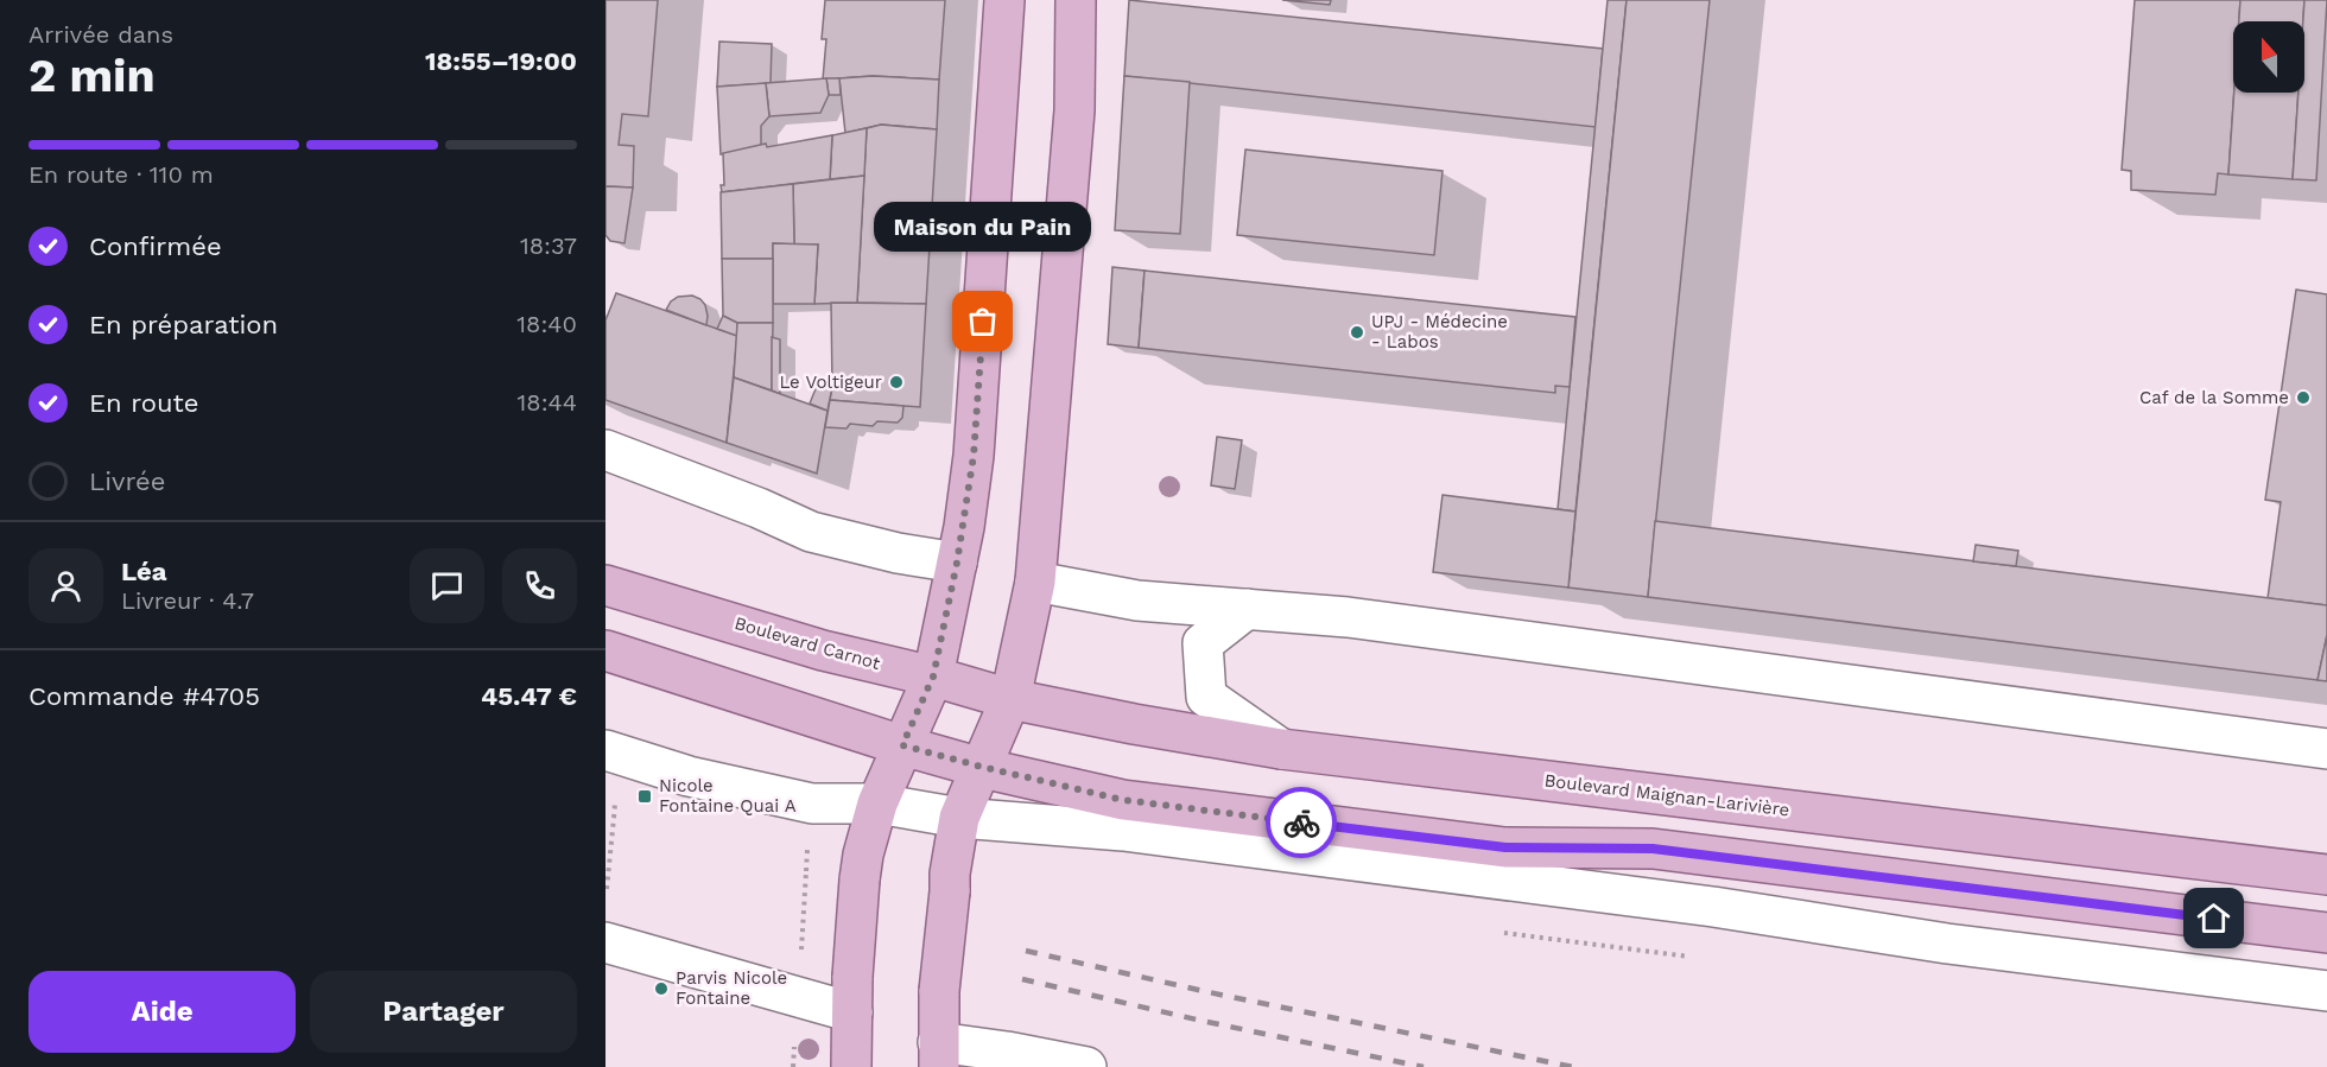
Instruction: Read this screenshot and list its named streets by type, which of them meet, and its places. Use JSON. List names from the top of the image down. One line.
{"streets":{"main road":["Boulevard Carnot","Boulevard Maignan-Larivière"]},"crossings":[["Boulevard Carnot","Boulevard Maignan-Larivière"]],"places":{"other":["Maison du Pain","UPJ - Médecine - Labos","Le Voltigeur","Caf de la Somme","Parvis Nicole Fontaine"],"transit":["Nicole Fontaine Quai A"]},"north":"top","page":{"heading":["2 min","Arrivée dans","18:55–19:00"],"panel":["Léa","Livreur · 4.7","Commande #4705","45.47 €"],"bar":"En route · 110 m","bubble":"Maison du Pain","list":[["Confirmée","18:37"],["En préparation","18:40"],["En route","18:44"],"Livrée"],"buttons":["Aide","Partager"]}}
